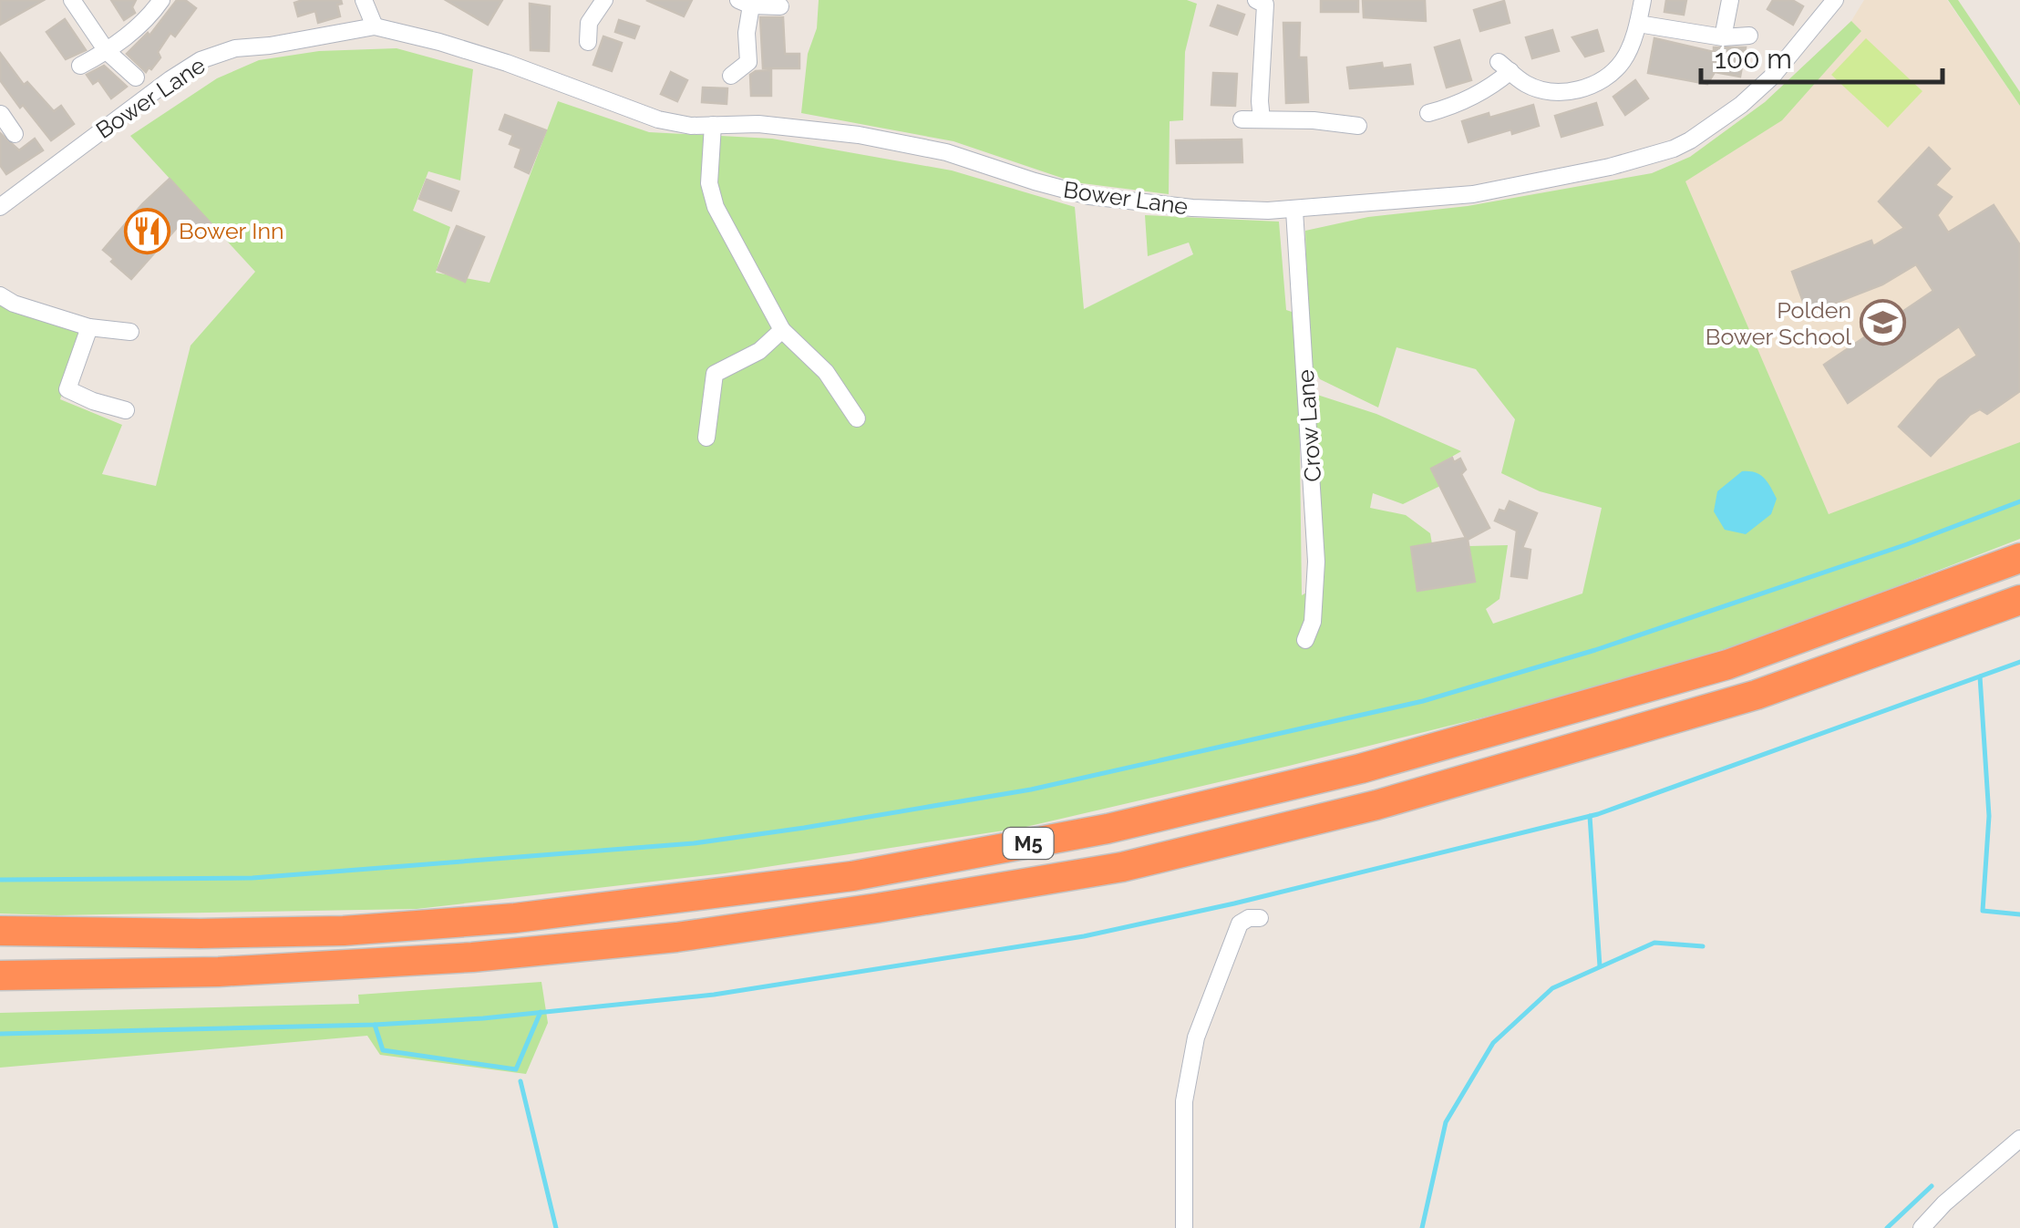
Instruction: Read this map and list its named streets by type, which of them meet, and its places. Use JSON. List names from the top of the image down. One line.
{"streets":{"highway":["M5"],"street":["Bower Lane","Crow Lane"]},"crossings":[["Bower Lane","Crow Lane"]],"places":{"restaurant":["Bower Inn"],"school or university":["Polden Bower School"]},"scale_bar":"100 m"}
